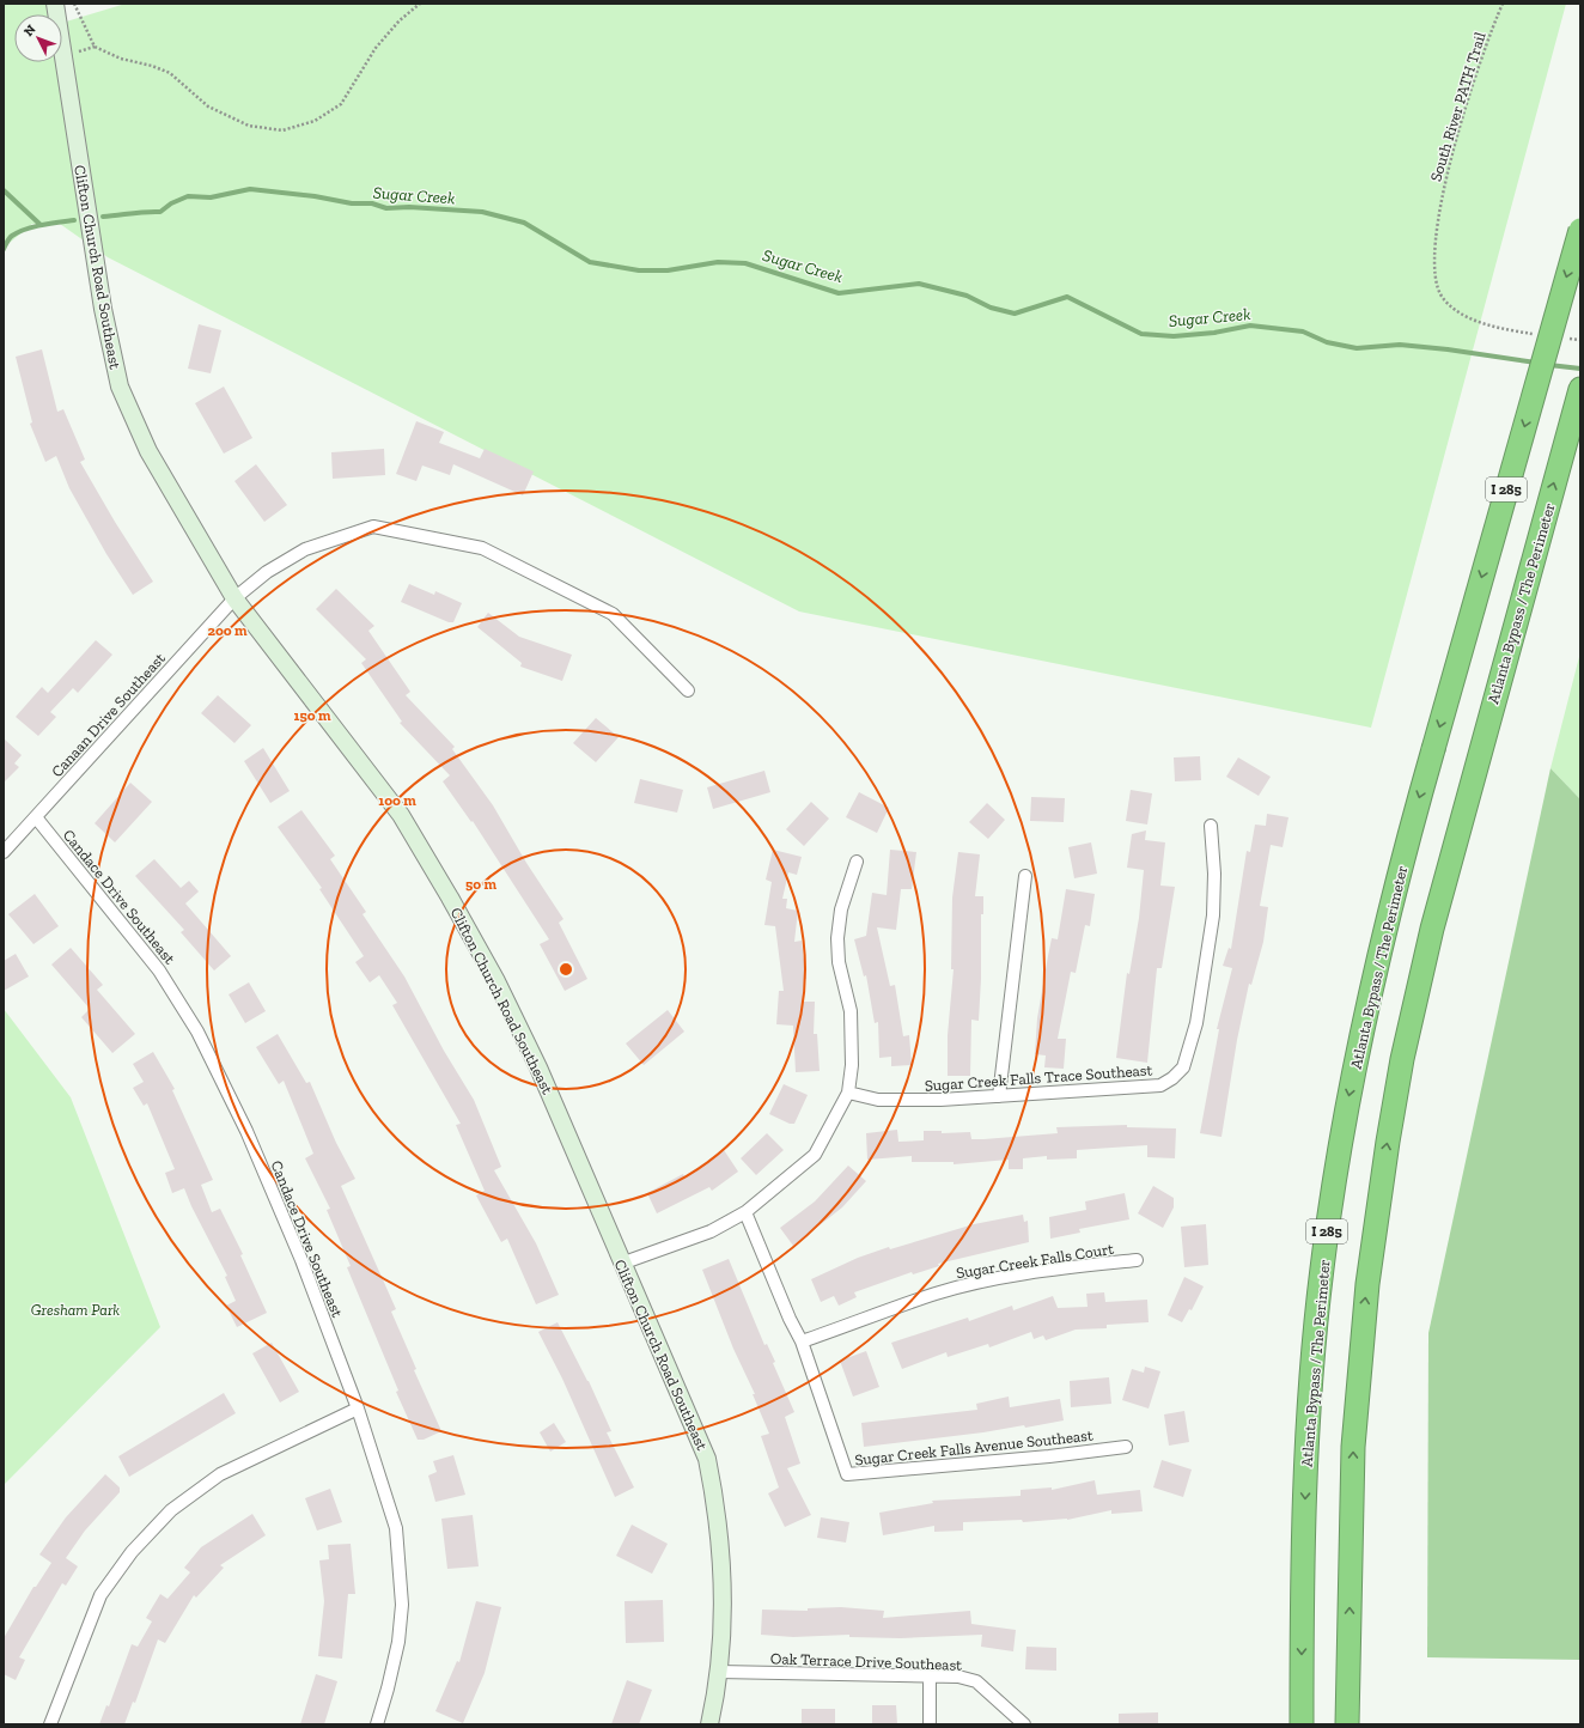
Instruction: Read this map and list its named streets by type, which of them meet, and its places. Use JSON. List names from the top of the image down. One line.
{"streets":{"highway":["I 285","Atlanta Bypass / The Perimeter"],"street":["Clifton Church Road Southeast","Canaan Drive Southeast","Candace Drive Southeast","Sugar Creek Falls Trace Southeast","Sugar Creek Falls Court","Sugar Creek Falls Avenue Southeast","Oak Terrace Drive Southeast"],"path":["South River PATH Trail"]},"crossings":[["Clifton Church Road Southeast","Canaan Drive Southeast"],["Clifton Church Road Southeast","Oak Terrace Drive Southeast"],["Canaan Drive Southeast","Candace Drive Southeast"],["Sugar Creek Falls Court","Sugar Creek Falls Avenue Southeast"]],"water":["Sugar Creek"],"parks":["Gresham Park"],"north":"top left","rings":["200 m","150 m","100 m","50 m"]}
